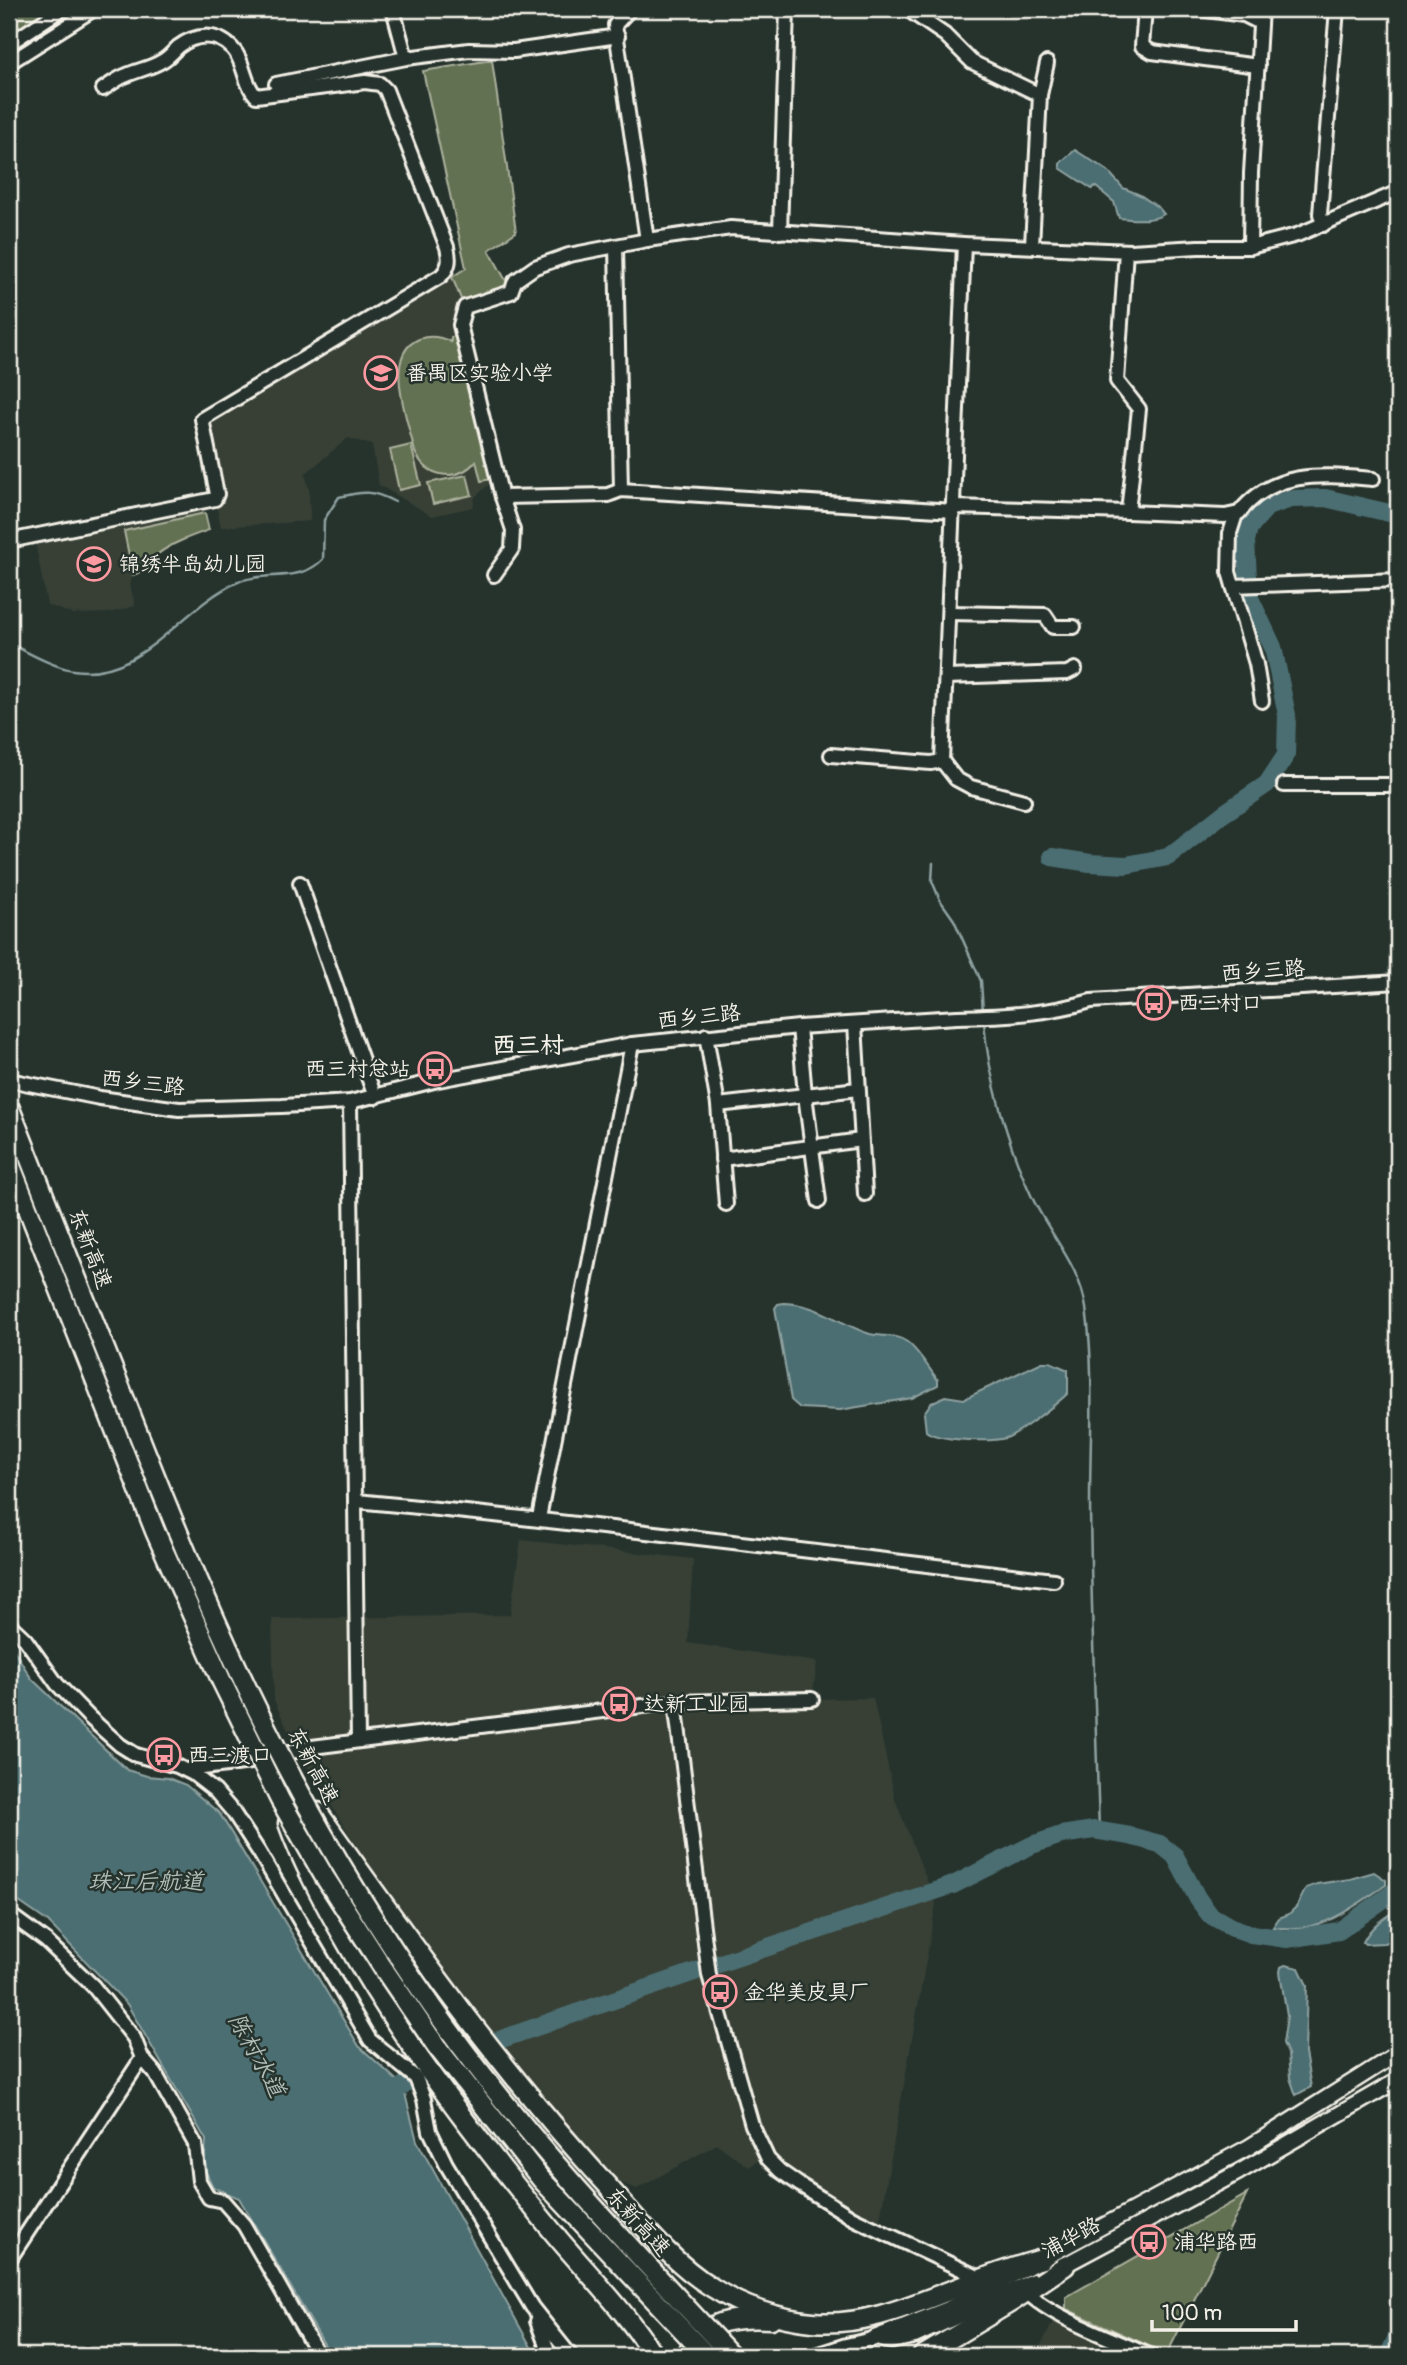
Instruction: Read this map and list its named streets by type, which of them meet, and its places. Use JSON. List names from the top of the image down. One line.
{"streets":{"highway":["东新高速"],"main road":["浦华路"],"street":["西乡三路"]},"districts":["西三村"],"water":["珠江后航道","陈村水道"],"places":{"school or university":["番禺区实验小学","锦绣半岛幼儿园"],"bus stop":["西三村口","西三村总站","达新工业园","西三渡口","金华美皮具厂","浦华路西"]},"scale_bar":"100 m"}
